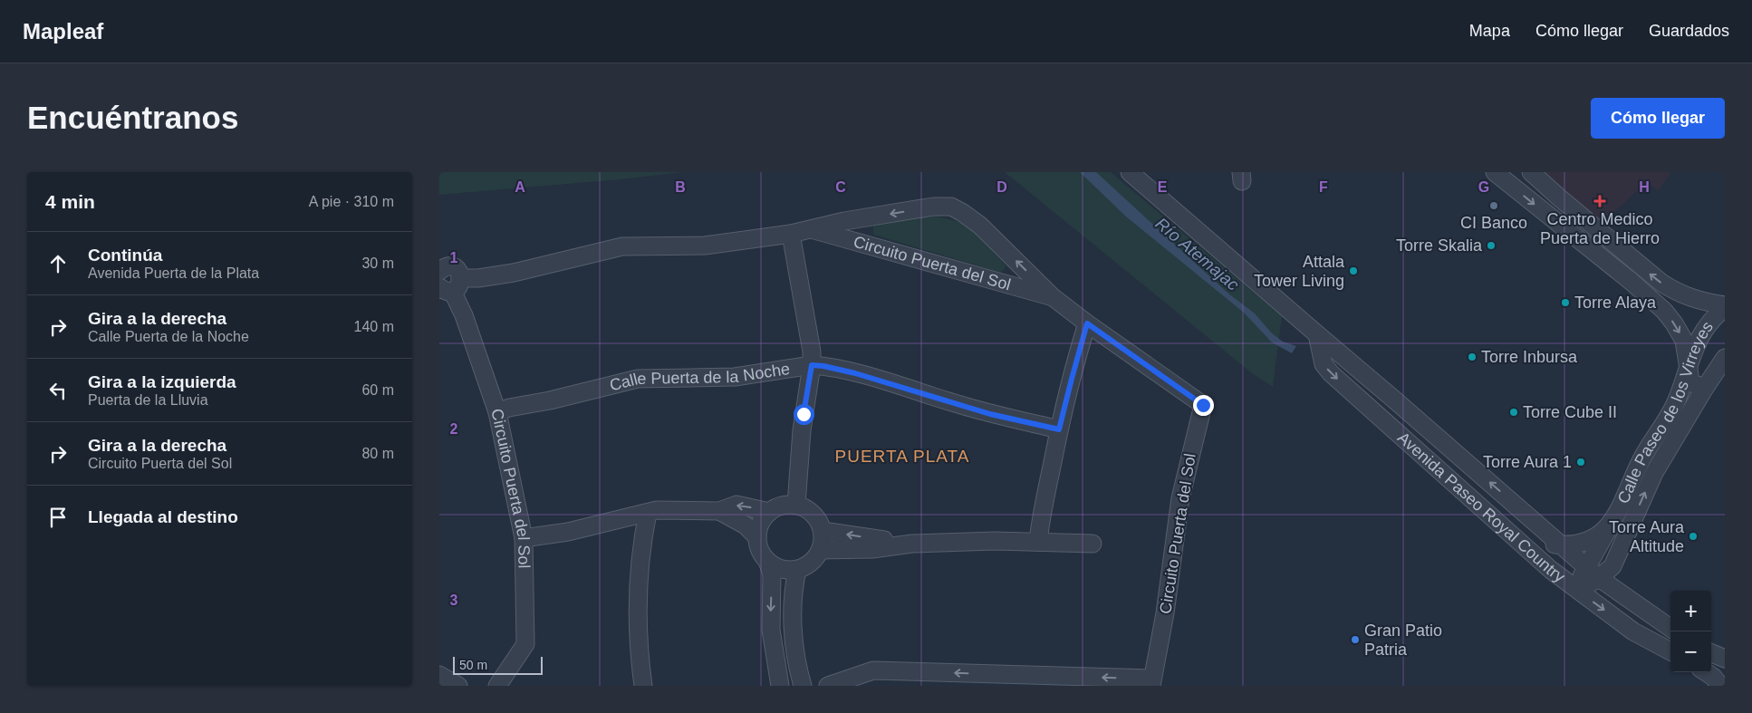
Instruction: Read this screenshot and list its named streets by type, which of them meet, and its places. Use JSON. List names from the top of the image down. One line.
{"streets":{"street":["Circuito Puerta del Sol","Calle Puerta de la Noche","Calle Paseo de los Virreyes","Avenida Paseo Royal Country"]},"crossings":[["Circuito Puerta del Sol","Calle Puerta de la Noche"],["Calle Paseo de los Virreyes","Avenida Paseo Royal Country"]],"districts":["PUERTA PLATA"],"water":["Río Atemajac"],"places":{"health":["Centro Medico Puerta de Hierro"],"other":["CI Banco","Torre Skalia","Attala Tower Living","Torre Alaya","Torre Inbursa","Torre Cube II","Torre Aura 1","Torre Aura Altitude","Gran Patio Patria"]},"scale_bar":"50 m","page":{"header":"Mapleaf","nav":["Mapa","Cómo llegar","Guardados"],"buttons":"Cómo llegar","title":"Encuéntranos","heading":["4 min","A pie · 310 m"],"list":[["Continúa","Avenida Puerta de la Plata","30 m"],["Gira a la derecha","Calle Puerta de la Noche","140 m"],["Gira a la izquierda","Puerta de la Lluvia","60 m"],["Gira a la derecha","Circuito Puerta del Sol","80 m"],"Llegada al destino"],"map_buttons":["+","−"],"scale":"50 m"},"grid":{"columns":["A","B","C","D","E","F","G","H"],"rows":["1","2","3"]}}
